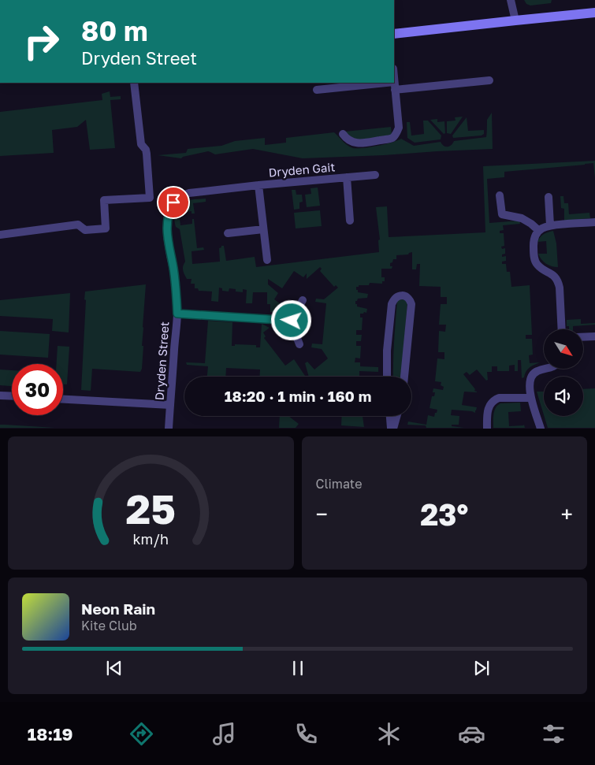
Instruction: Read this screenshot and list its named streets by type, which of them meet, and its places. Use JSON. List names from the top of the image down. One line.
{"streets":{"street":["Dryden Gait","Dryden Street"]},"crossings":[["Dryden Gait","Dryden Street"]],"north":"bottom right","page":{"turn":["80 m","Dryden Street"],"limit":"30","trip":"18:20 · 1 min · 160 m","tile":"Climate","heat":["−","23°","+"],"song":["Neon Rain","Kite Club"],"tabs":"18:19","gauge":["25","km/h"]}}
